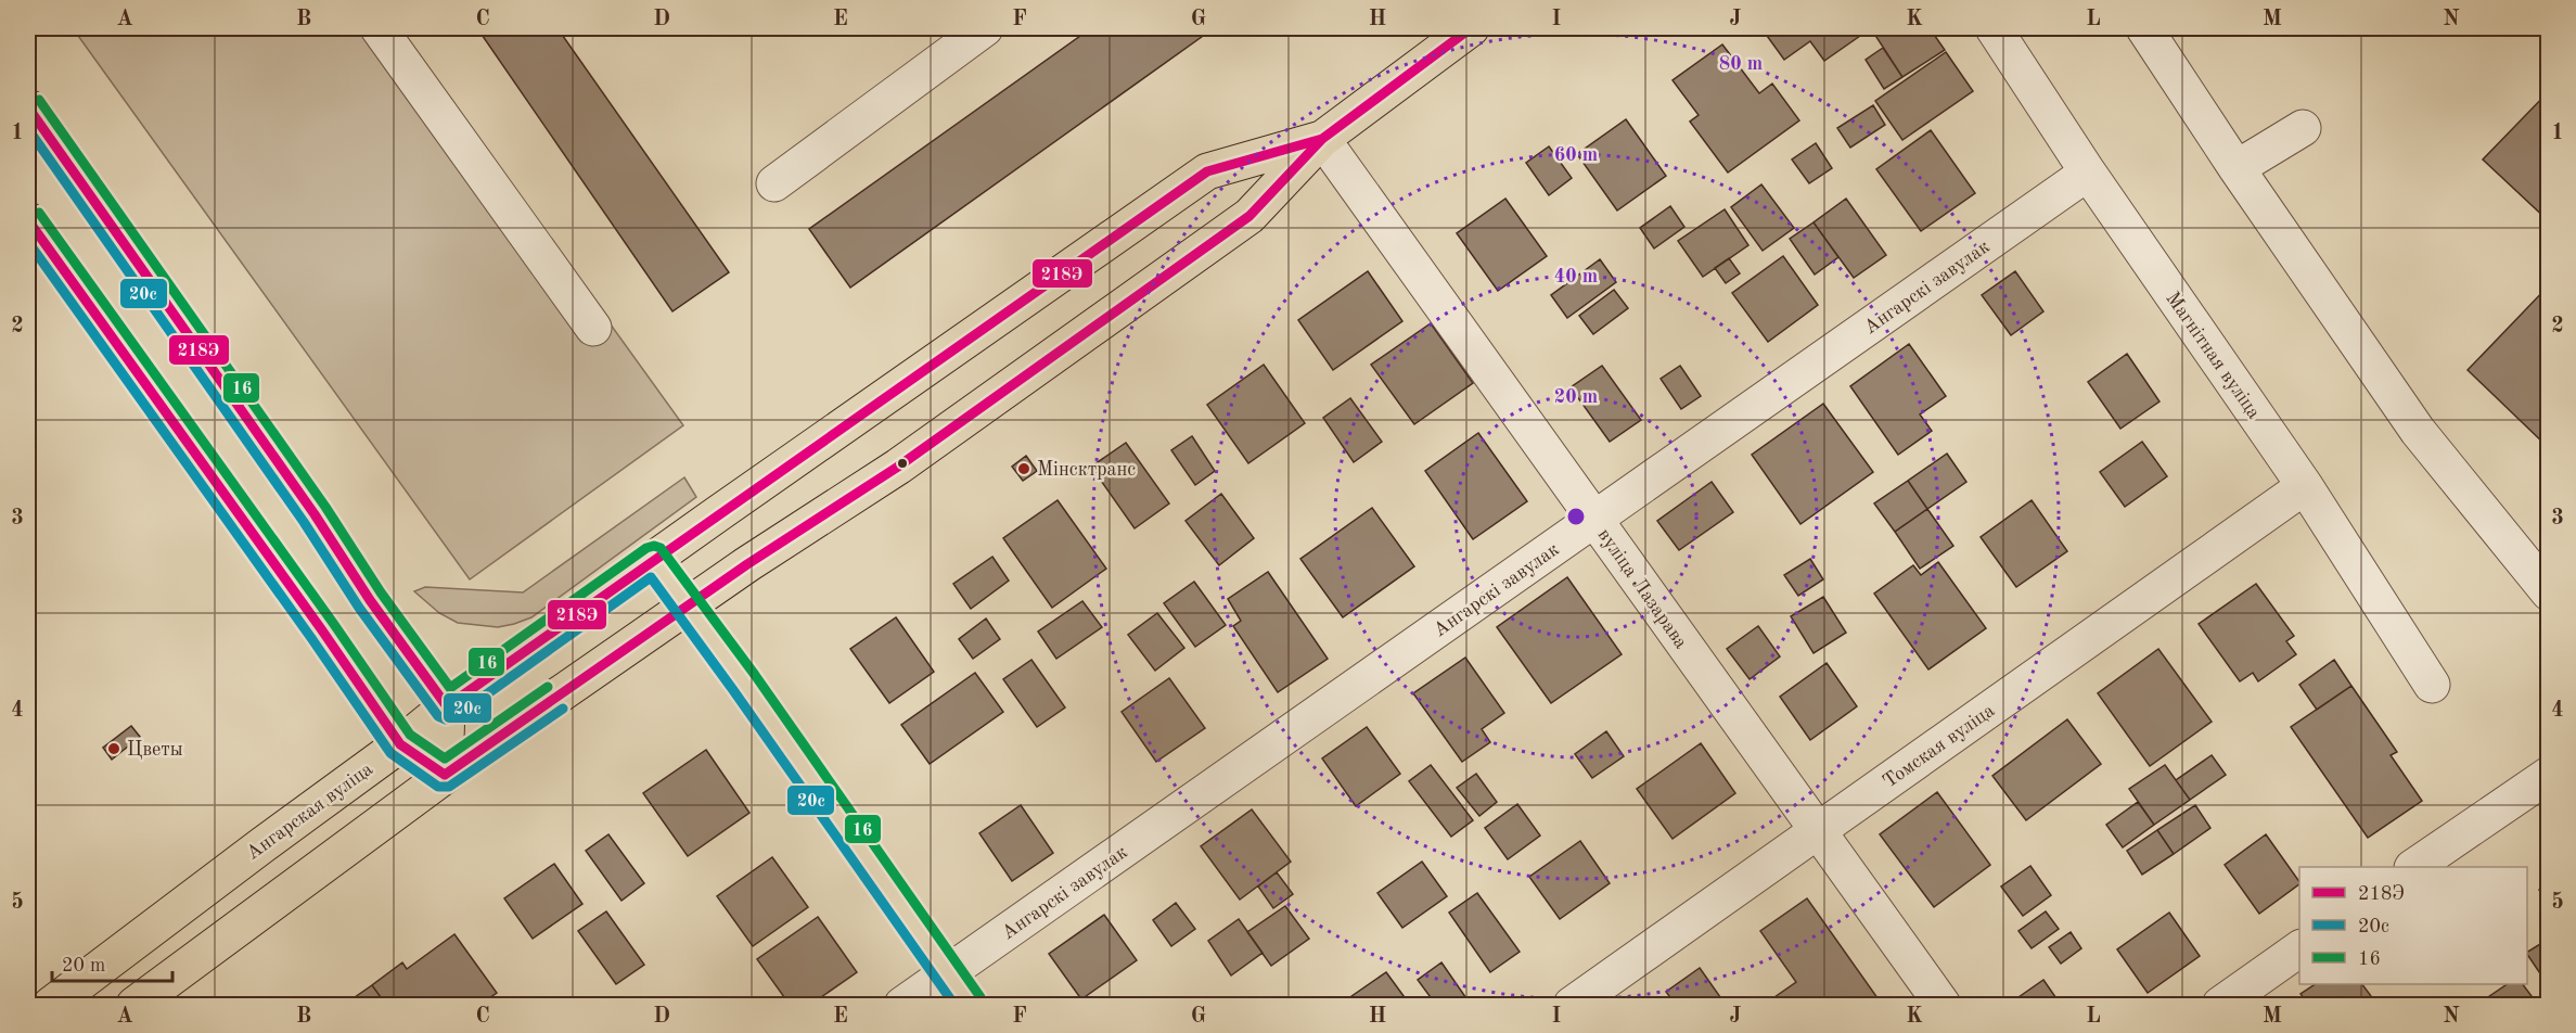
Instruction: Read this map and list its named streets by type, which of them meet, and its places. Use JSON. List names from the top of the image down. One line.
{"streets":{"main road":["Ангарская вуліца"],"street":["Ангарскі завулак","Магнітная вуліца","вуліца Лазарава","Томская вуліца"]},"crossings":[["Ангарскі завулак","Магнітная вуліца"],["Ангарскі завулак","вуліца Лазарава"],["Магнітная вуліца","Томская вуліца"],["вуліца Лазарава","Томская вуліца"],["вуліца Лазарава","Ангарская вуліца"]],"places":["Мінсктранс","Цветы"],"lines":["transit line 218Э","transit line 16","transit line 20с"],"legend":["218Э","20с","16"],"scale_bar":"20 m","grid":{"columns":["A","B","C","D","E","F","G","H","I","J","K","L","M","N"],"rows":["1","2","3","4","5"]},"rings":["80 m","60 m","40 m","20 m"]}
